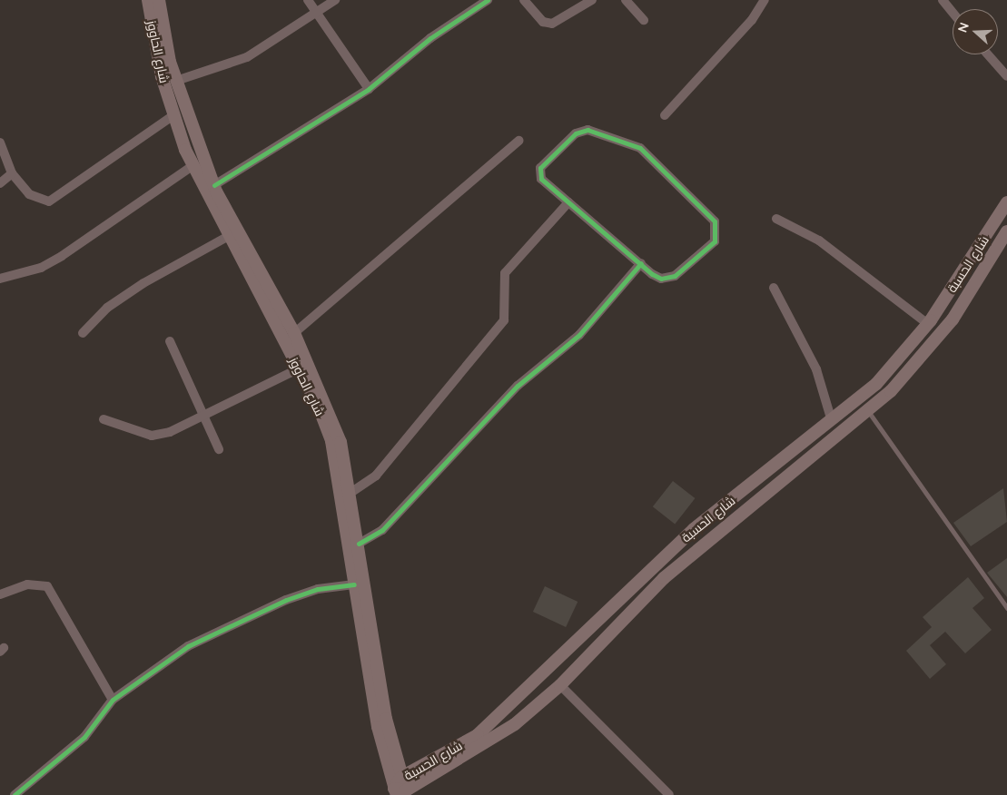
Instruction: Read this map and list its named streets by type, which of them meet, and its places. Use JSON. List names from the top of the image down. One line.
{"streets":{"main road":["شارع الحاووز","شارع الحسبة"]},"crossings":[["شارع الحاووز","شارع الحسبة"]],"north":"left"}
